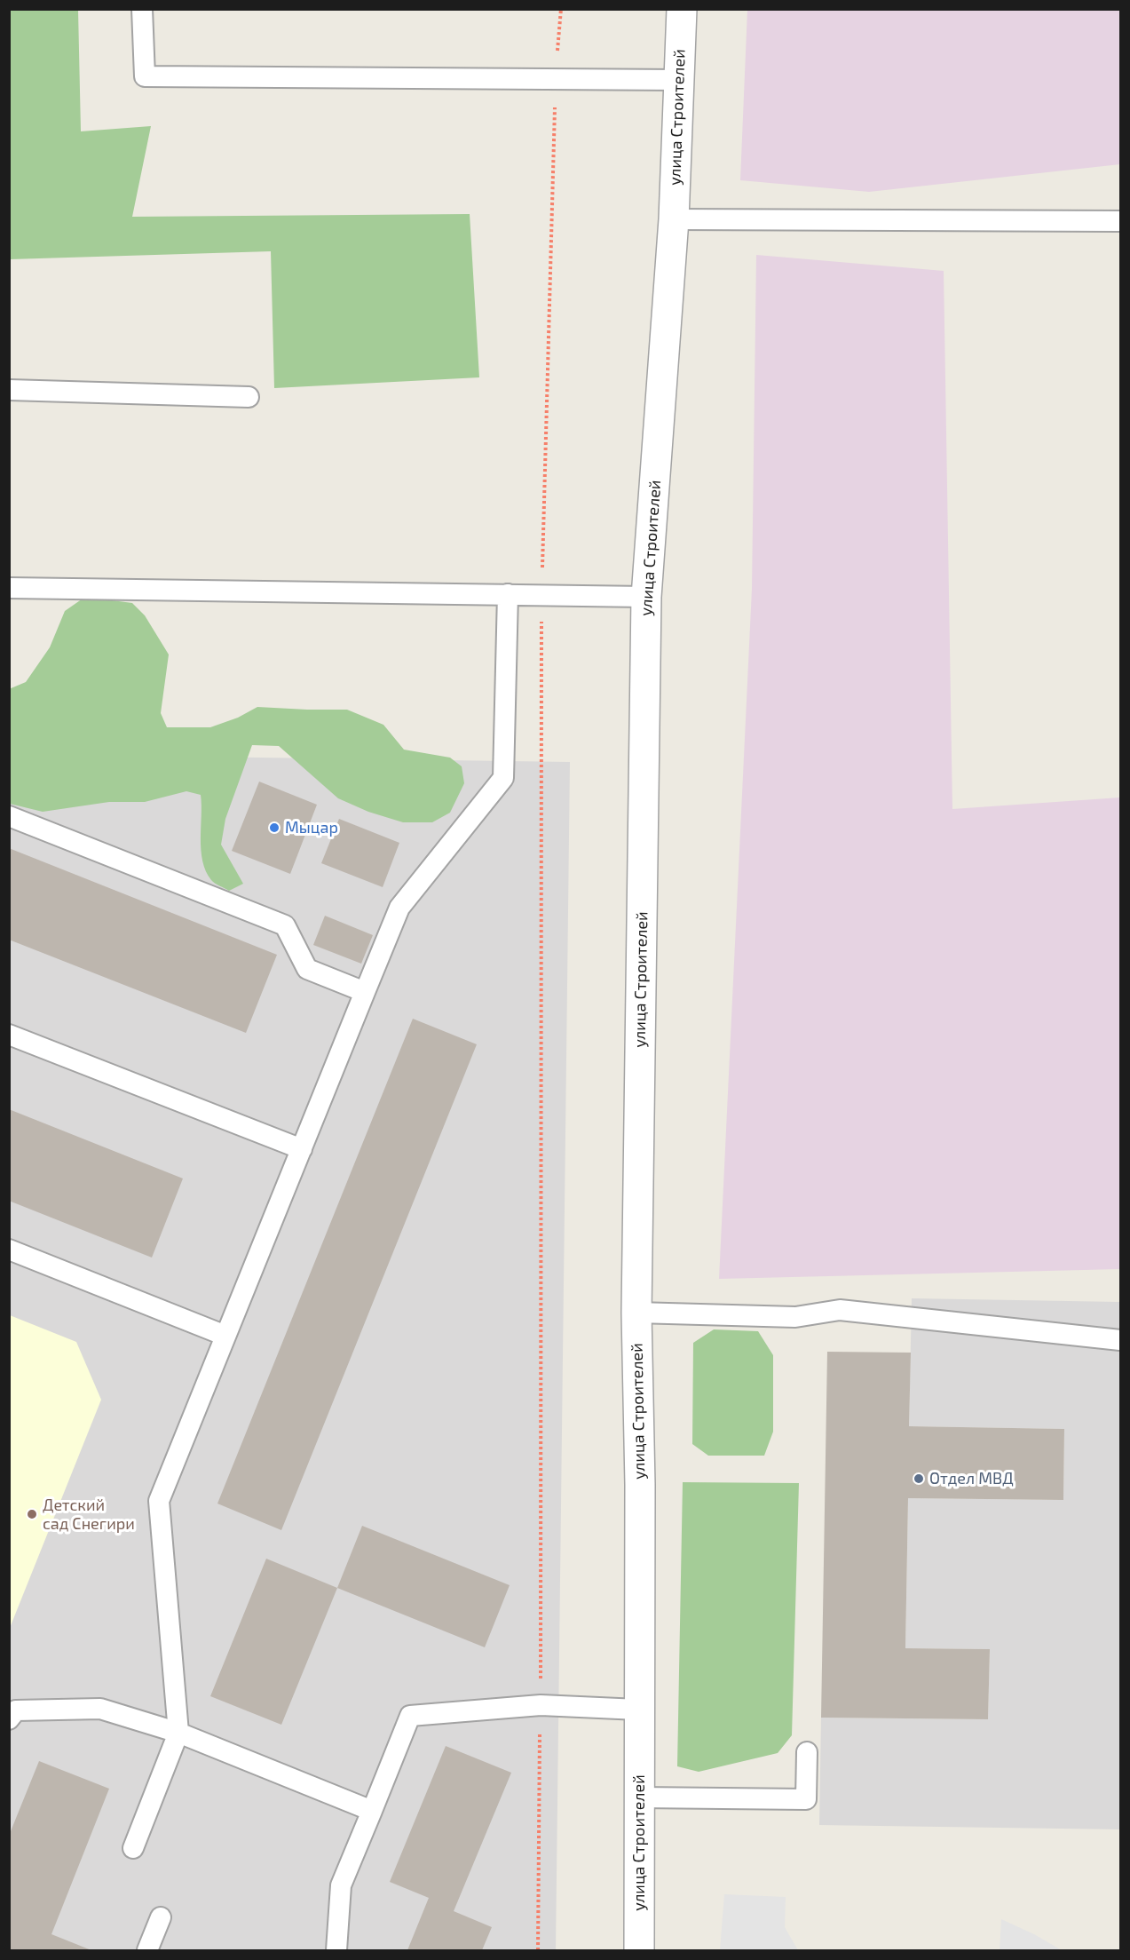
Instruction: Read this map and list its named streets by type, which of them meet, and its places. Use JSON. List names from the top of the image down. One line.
{"streets":{"street":["улица Строителей"]},"places":["Мыцар","Отдел МВД","Детский сад Снегири"]}
